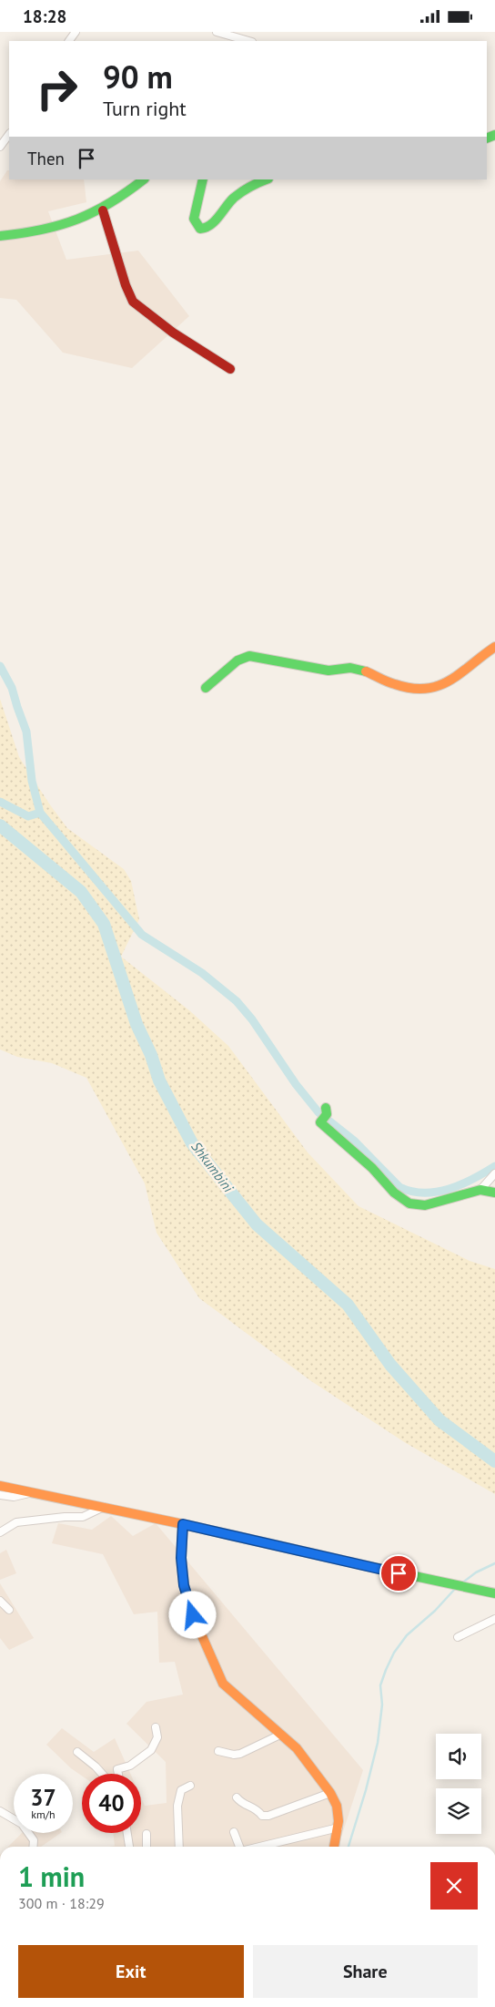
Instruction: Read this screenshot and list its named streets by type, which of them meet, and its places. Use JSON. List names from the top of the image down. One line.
{"water":["Shkumbini"],"page":{"status":"18:28","turn":["90 m","Turn right"],"then":"Then","speed":"37 km/h","limit":"40","heading":["1 min","300 m · 18:29"],"buttons":["Exit","Share"]}}
